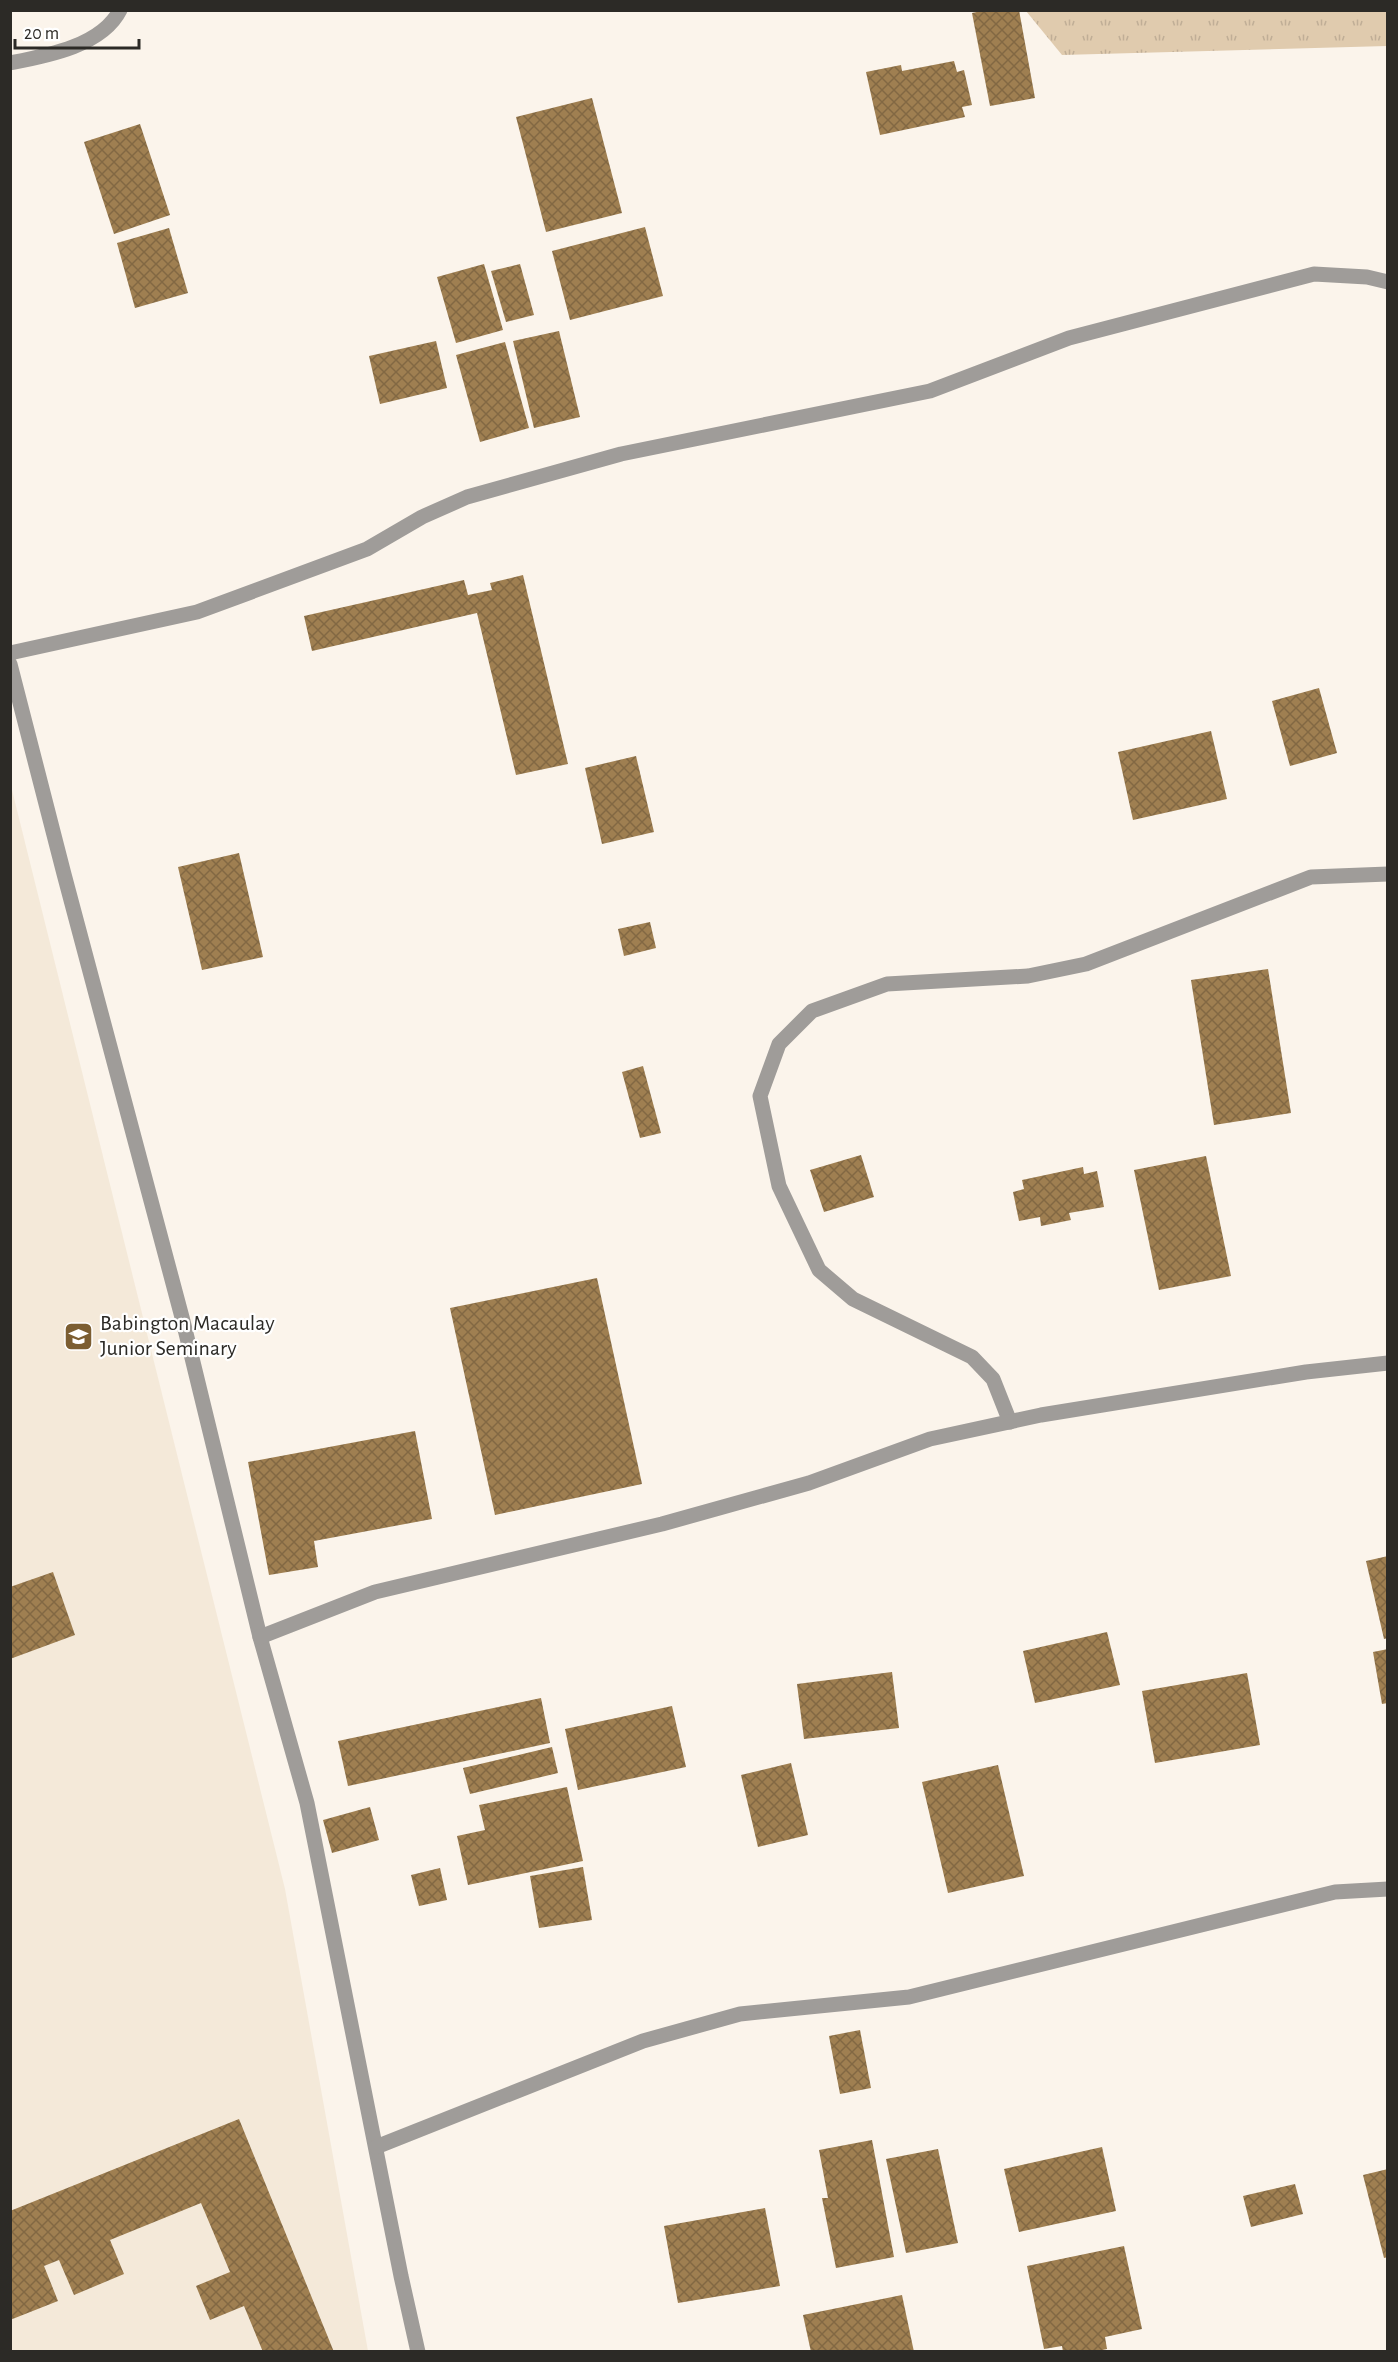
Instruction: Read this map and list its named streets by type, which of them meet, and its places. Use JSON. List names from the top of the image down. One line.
{"places":{"school or university":["Babington Macaulay Junior Seminary"]},"scale_bar":"20 m"}
